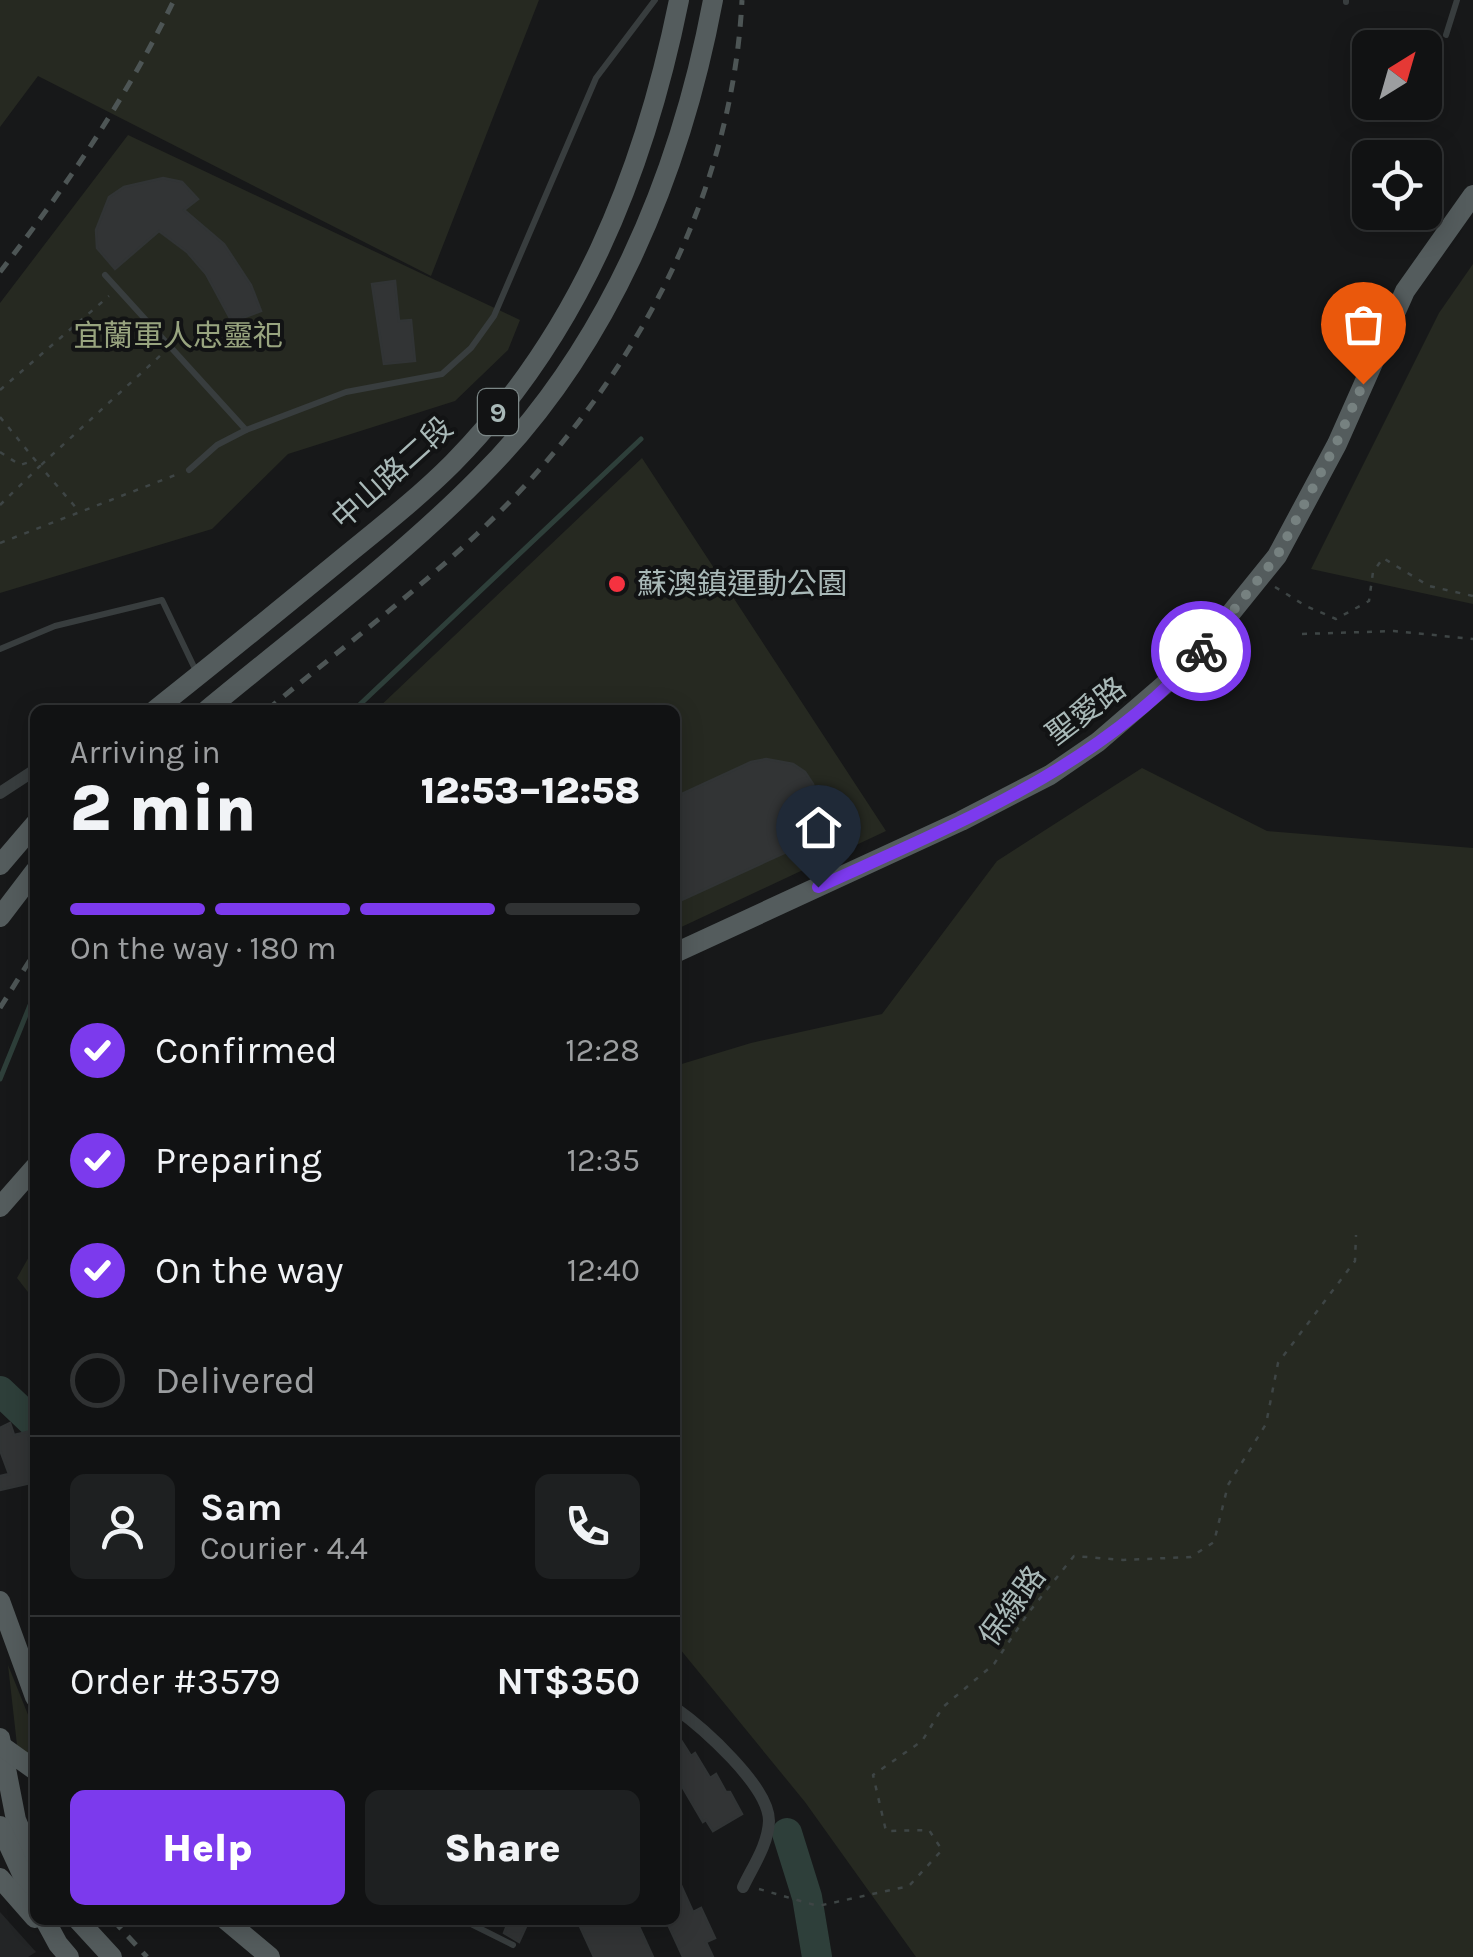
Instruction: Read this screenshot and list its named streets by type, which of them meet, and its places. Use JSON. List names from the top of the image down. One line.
{"streets":{"main road":["9","中山路二段","聖愛路"],"path":["保線路"]},"parks":["宜蘭軍人忠靈祀"],"places":["蘇澳鎮運動公園"],"north":"top right","page":{"heading":["2 min","Arriving in","12:53–12:58"],"panel":["Sam","Courier · 4.4","Order #3579","NT$350"],"bar":"On the way · 180 m","list":[["Confirmed","12:28"],["Preparing","12:35"],["On the way","12:40"],"Delivered"],"buttons":["Help","Share"]}}
